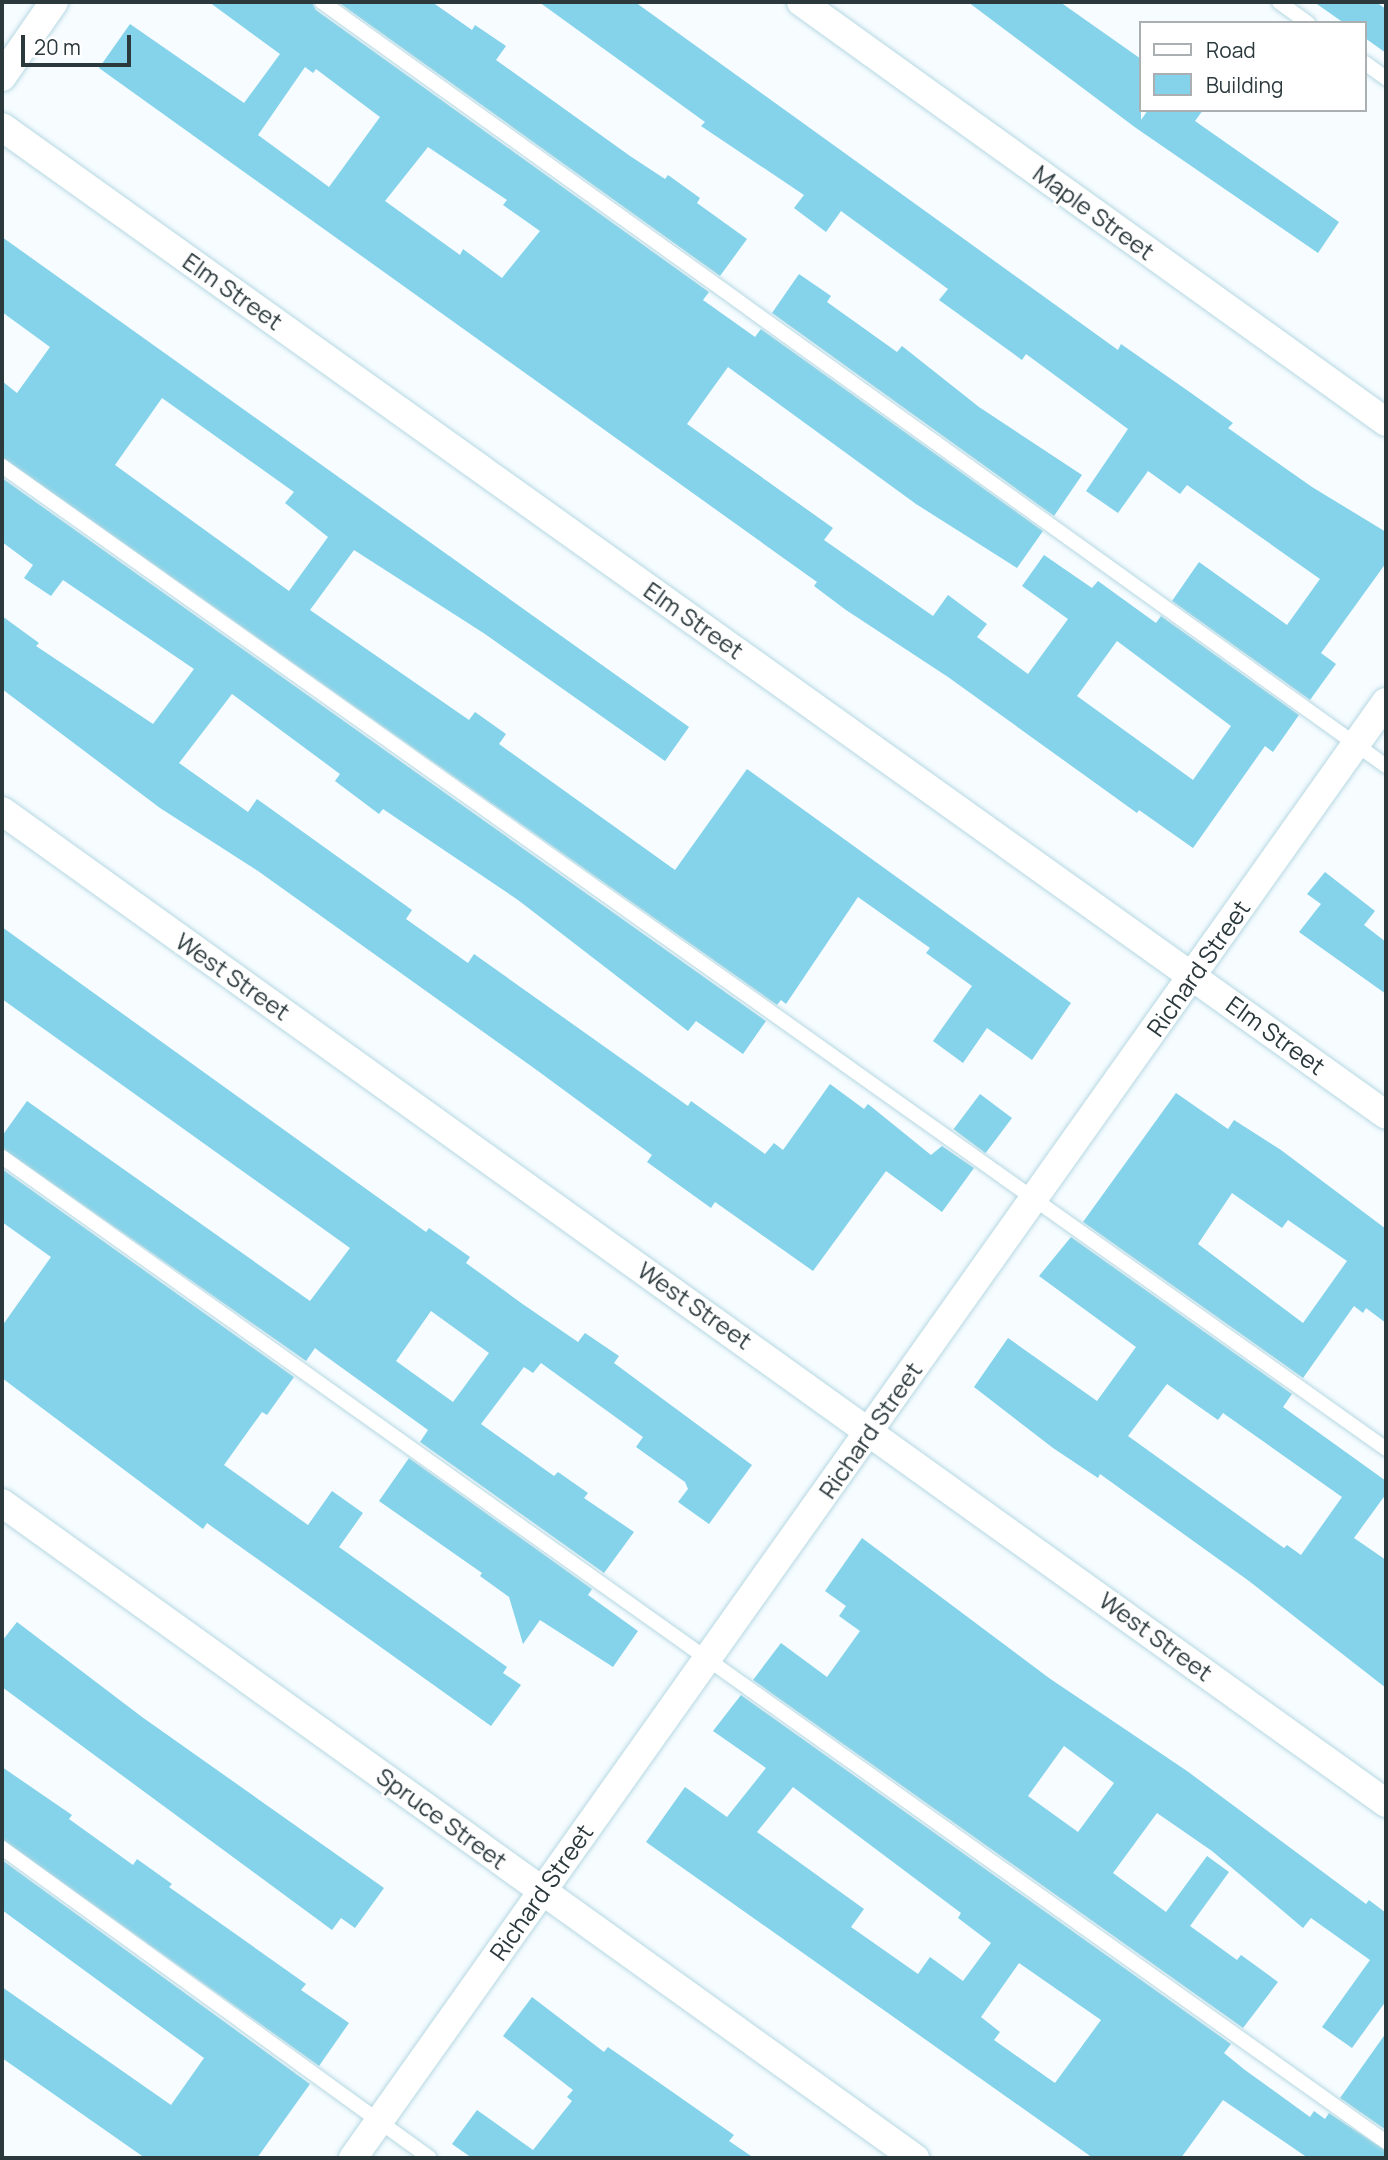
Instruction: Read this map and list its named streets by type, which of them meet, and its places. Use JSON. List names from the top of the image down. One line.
{"streets":{"street":["Maple Street","Elm Street","Richard Street","West Street","Spruce Street"]},"crossings":[["Elm Street","Richard Street"],["Richard Street","West Street"],["Richard Street","Spruce Street"]],"legend":["Road","Building"],"scale_bar":"20 m"}
